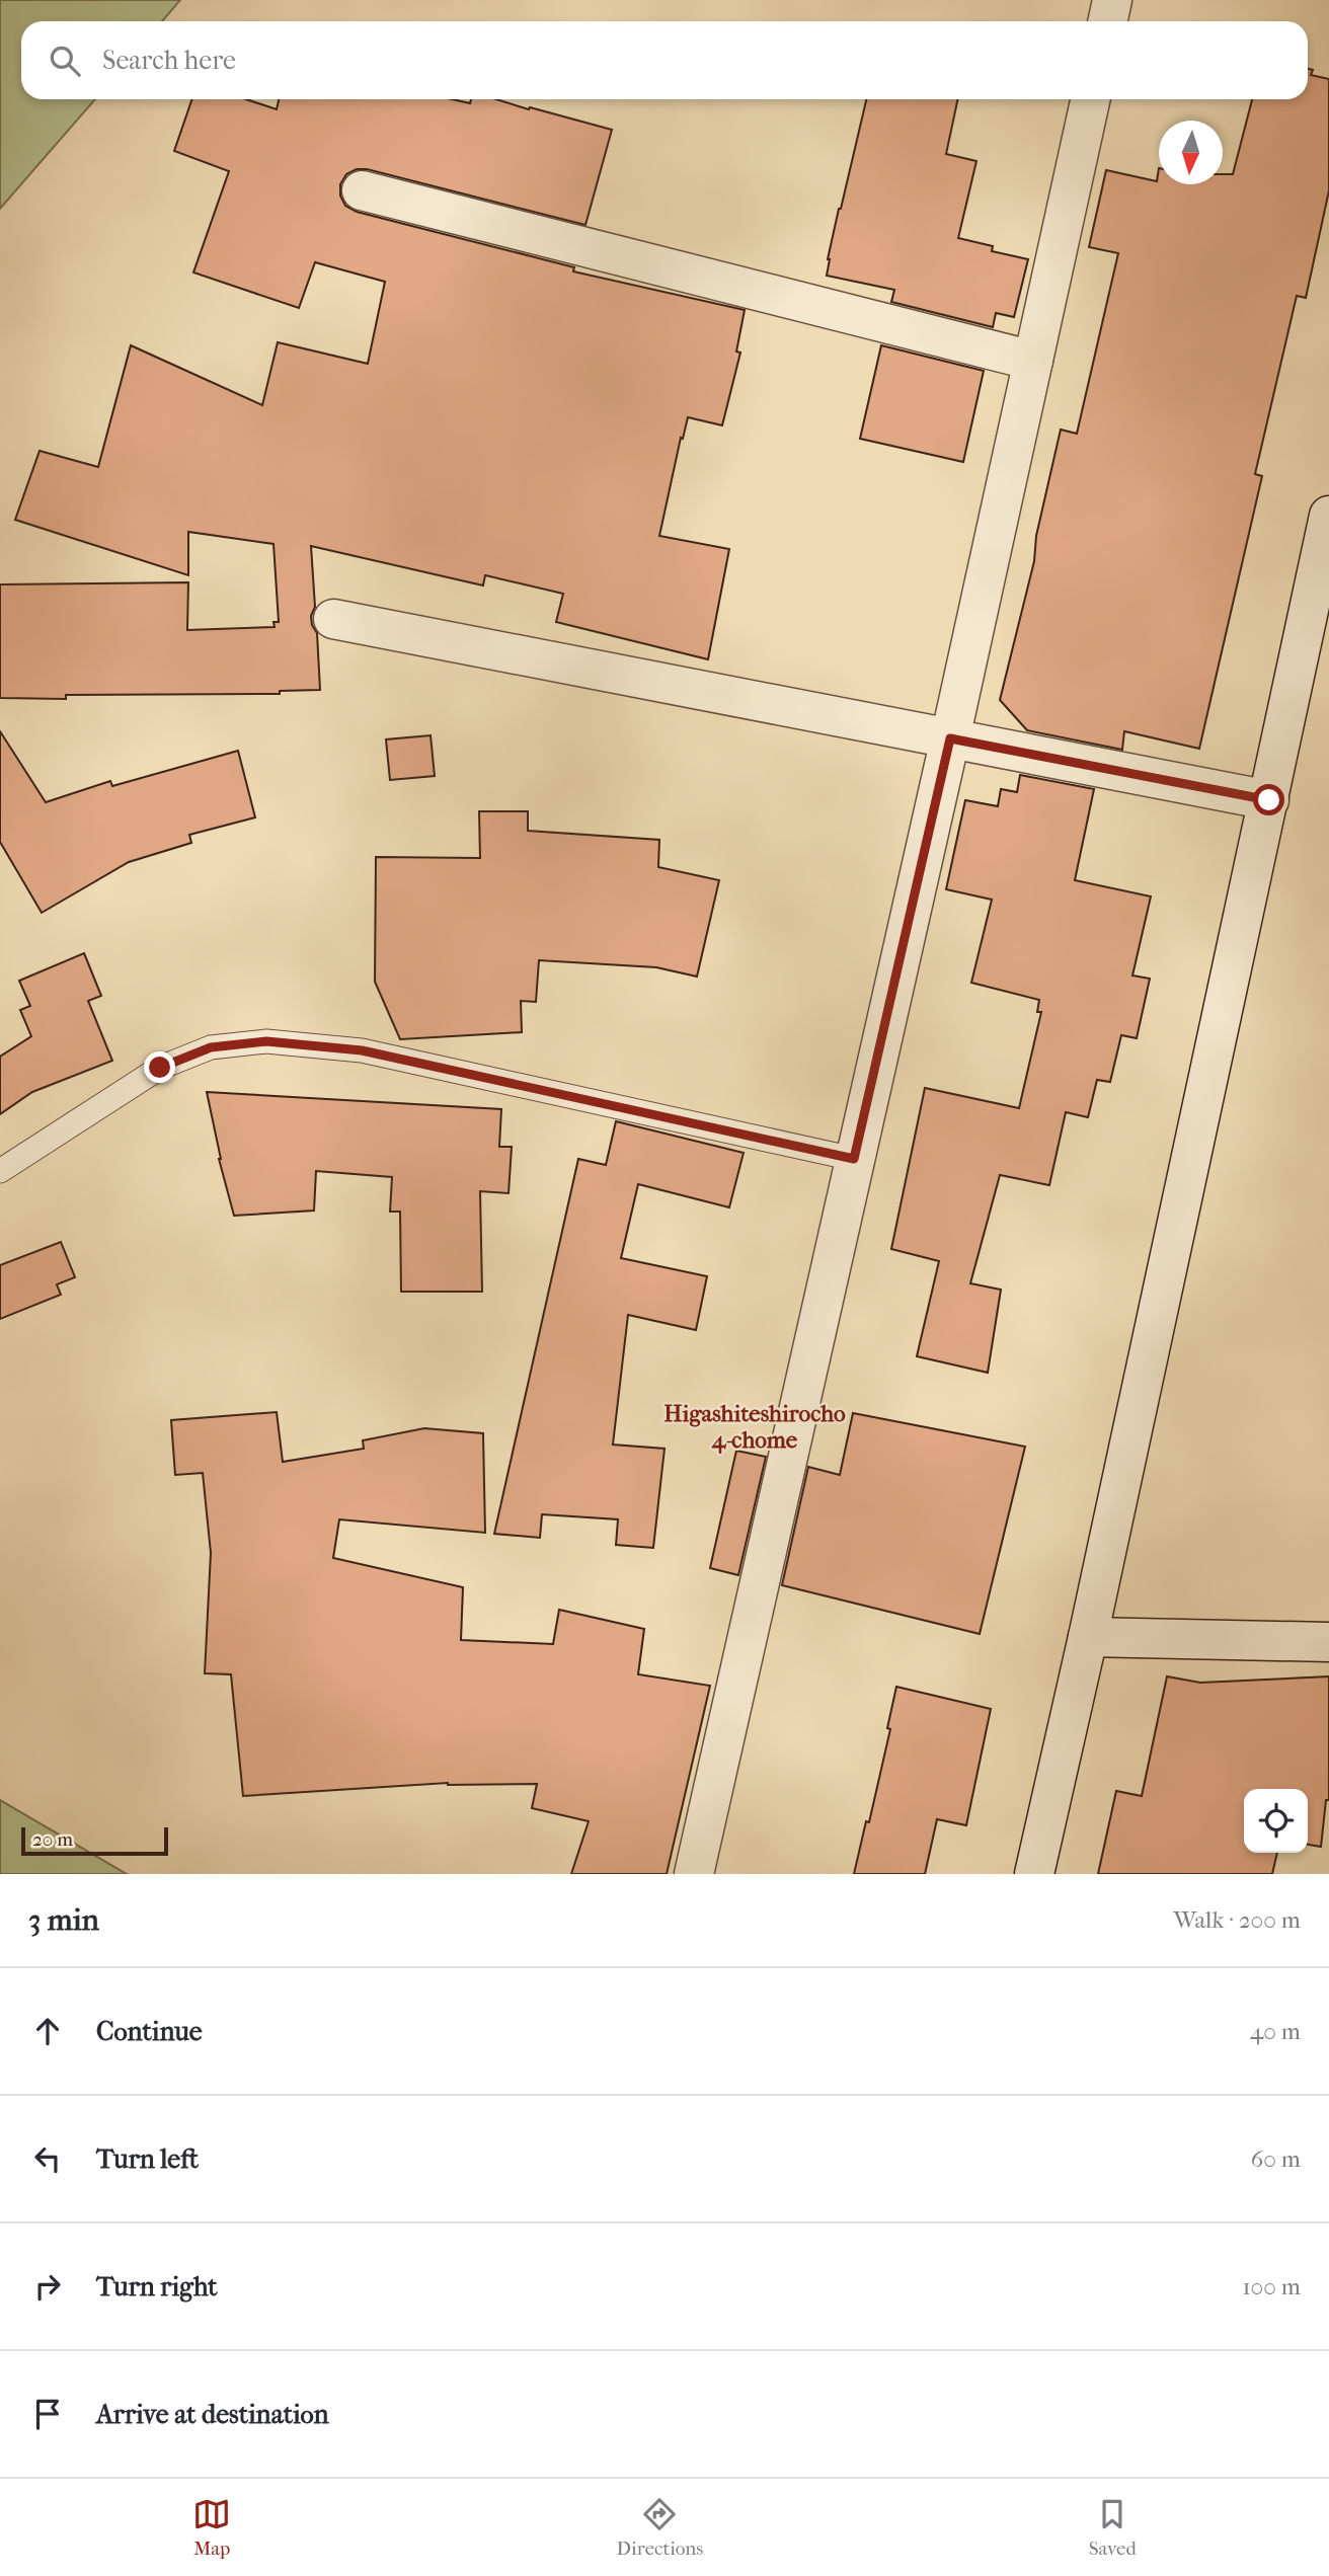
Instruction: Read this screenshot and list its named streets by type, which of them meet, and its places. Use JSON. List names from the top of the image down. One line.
{"districts":["Higashiteshirocho 4-chome"],"scale_bar":"20 m","north":"bottom","page":{"search":"Search here","scale":"20 m","heading":["3 min","Walk · 200 m"],"list":[["Continue","40 m"],["Turn left","60 m"],["Turn right","100 m"],"Arrive at destination"],"nav":["Map","Directions","Saved"]}}
